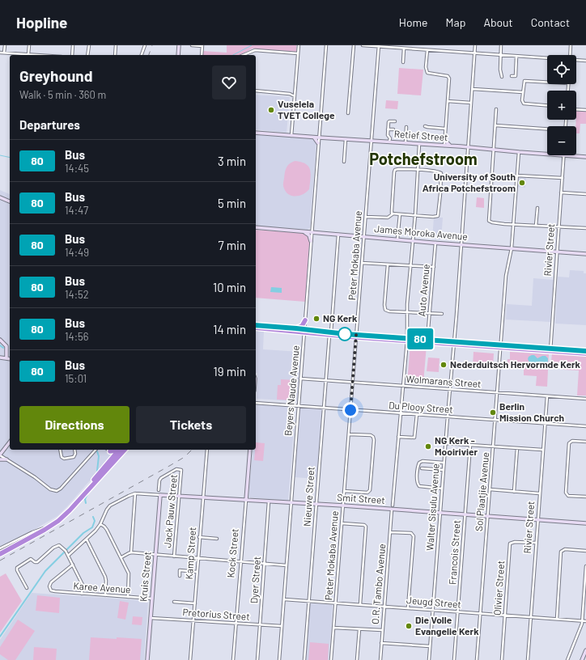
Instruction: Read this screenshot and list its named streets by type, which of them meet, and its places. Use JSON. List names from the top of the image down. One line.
{"streets":{"street":["Retief Street","James Moroka Avenue","Rivier Street","Peter Mokaba Avenue","Auto Avenue","Wolmarans Street","Beyers Naude Avenue","Du Plooy Street","Sol Plaatjie Avenue","Nieuwe Street","Smit Street","Walter Sisulu Avenue","Jack Pauw Street","Francois Street","Kamp Street","Kock Street","Kruis Street","Dyer Street","O.R. Tambo Avenue","Karee Avenue","Olivier Street","Jeugd Street","Pretorius Street"]},"crossings":[["Retief Street","Rivier Street"],["Retief Street","Peter Mokaba Avenue"],["Retief Street","Beyers Naude Avenue"],["Retief Street","Sol Plaatjie Avenue"],["Retief Street","Walter Sisulu Avenue"],["James Moroka Avenue","Rivier Street"],["James Moroka Avenue","Peter Mokaba Avenue"],["James Moroka Avenue","Auto Avenue"],["James Moroka Avenue","Beyers Naude Avenue"],["James Moroka Avenue","Sol Plaatjie Avenue"],["James Moroka Avenue","Nieuwe Street"],["James Moroka Avenue","Walter Sisulu Avenue"],["Rivier Street","Wolmarans Street"],["Rivier Street","Du Plooy Street"],["Rivier Street","Smit Street"],["Rivier Street","Olivier Street"],["Rivier Street","Jeugd Street"],["Peter Mokaba Avenue","Wolmarans Street"],["Peter Mokaba Avenue","Du Plooy Street"],["Peter Mokaba Avenue","Smit Street"],["Peter Mokaba Avenue","Jeugd Street"],["Wolmarans Street","Beyers Naude Avenue"],["Wolmarans Street","Sol Plaatjie Avenue"],["Wolmarans Street","Nieuwe Street"],["Wolmarans Street","Walter Sisulu Avenue"],["Beyers Naude Avenue","Du Plooy Street"],["Beyers Naude Avenue","Smit Street"],["Beyers Naude Avenue","Jeugd Street"],["Beyers Naude Avenue","Pretorius Street"],["Du Plooy Street","Sol Plaatjie Avenue"],["Du Plooy Street","Nieuwe Street"],["Du Plooy Street","Walter Sisulu Avenue"],["Sol Plaatjie Avenue","Smit Street"],["Sol Plaatjie Avenue","Jeugd Street"],["Nieuwe Street","Smit Street"],["Nieuwe Street","Jeugd Street"],["Smit Street","Walter Sisulu Avenue"],["Smit Street","Jack Pauw Street"],["Smit Street","Francois Street"],["Smit Street","Kamp Street"],["Smit Street","Kock Street"],["Smit Street","Kruis Street"],["Smit Street","Dyer Street"],["Smit Street","O.R. Tambo Avenue"],["Walter Sisulu Avenue","Jeugd Street"],["Francois Street","Jeugd Street"],["Kamp Street","Pretorius Street"],["Kock Street","Pretorius Street"],["Kruis Street","Karee Avenue"],["Kruis Street","Pretorius Street"],["Dyer Street","Pretorius Street"],["O.R. Tambo Avenue","Jeugd Street"],["Olivier Street","Jeugd Street"]],"districts":["Potchefstroom"],"places":["Vuselela TVET College","University of South Africa Potchefstroom","NG Kerk","Nederduitsch Hervormde Kerk","Berlin Mission Church","NG Kerk - Mooirivier","Die Volle Evangelie Kerk"],"lines":["bus line 80"],"page":{"header":"Hopline","nav":["Home","Map","About","Contact"],"on_map":"80","map_buttons":["+","−"],"heading":[["Greyhound","Walk · 5 min · 360 m"],"Departures"],"list":[{"mark":"80","name":"Bus","note":"14:45","value":"3 min"},{"mark":"80","name":"Bus","note":"14:47","value":"5 min"},{"mark":"80","name":"Bus","note":"14:49","value":"7 min"},{"mark":"80","name":"Bus","note":"14:52","value":"10 min"},{"mark":"80","name":"Bus","note":"14:56","value":"14 min"},{"mark":"80","name":"Bus","note":"15:01","value":"19 min"}],"buttons":["Directions","Tickets"]}}
